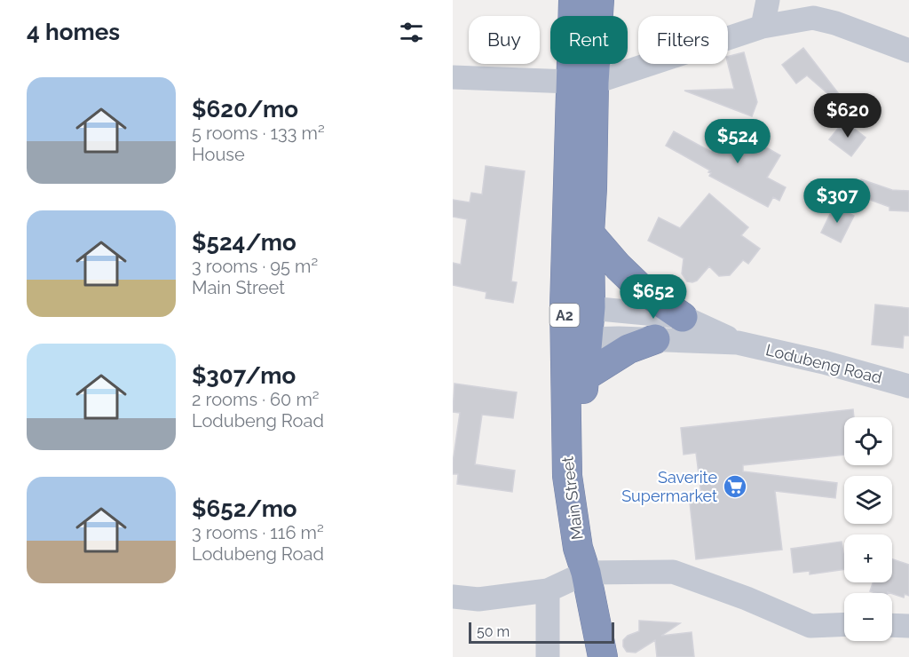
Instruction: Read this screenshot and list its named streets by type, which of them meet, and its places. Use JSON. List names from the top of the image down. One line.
{"streets":{"highway":["A2","Main Street"],"street":["Lodubeng Road"]},"crossings":[["Lodubeng Road","Main Street"]],"places":{"supermarket":["Saverite Supermarket"]},"scale_bar":"50 m","page":{"heading":"4 homes","chip":["Buy","Rent","Filters"],"list":[{"name":"$620/mo","note":"5 rooms · 133 m² · House"},{"name":"$524/mo","note":"3 rooms · 95 m² · Main Street"},{"name":"$307/mo","note":"2 rooms · 60 m² · Lodubeng Road"},{"name":"$652/mo","note":"3 rooms · 116 m² · Lodubeng Road"}],"price":["$620","$524","$307","$652"],"map_buttons":["+","−"],"scale":"50 m"}}
